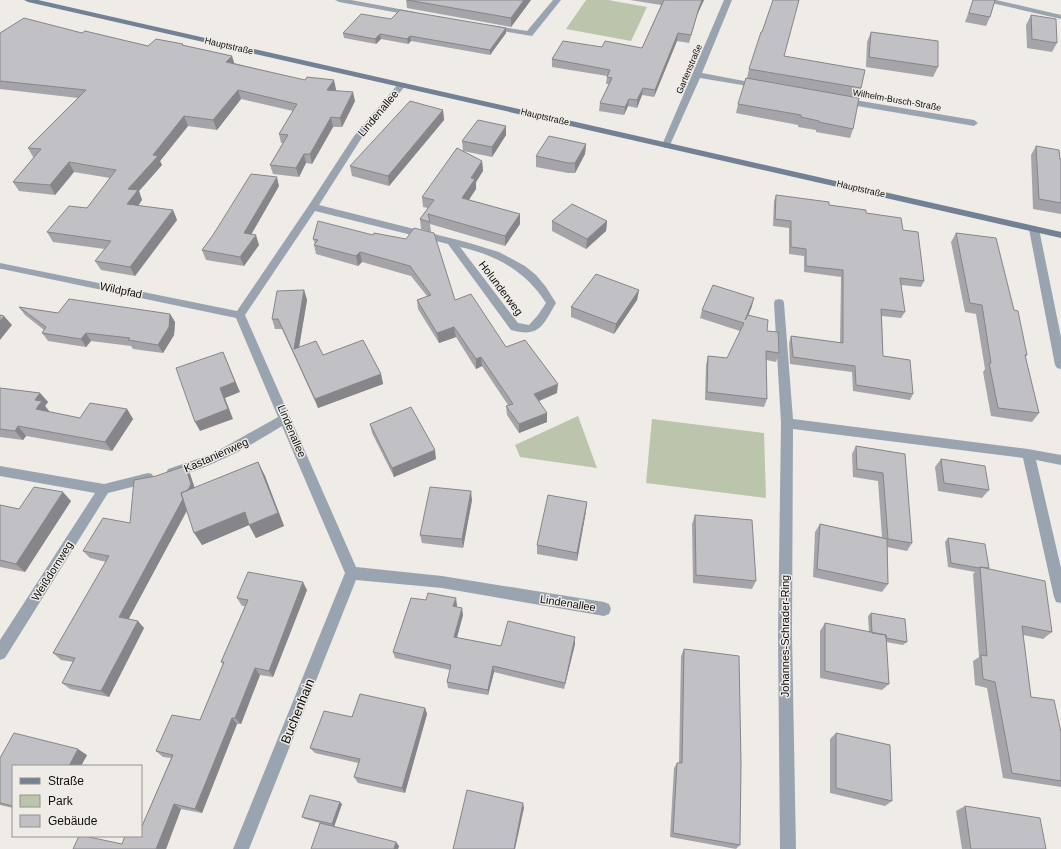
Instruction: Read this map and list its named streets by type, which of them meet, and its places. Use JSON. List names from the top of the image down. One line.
{"streets":{"street":["Hauptstraße","Gartenstraße","Wilhelm-Busch-Straße","Lindenallee","Holunderweg","Wildpfad","Kastanienweg","Weißdornweg","Johannes-Schrader-Ring","Buchenhain"]},"crossings":[["Hauptstraße","Gartenstraße"],["Hauptstraße","Lindenallee"],["Lindenallee","Holunderweg"],["Lindenallee","Wildpfad"],["Lindenallee","Kastanienweg"],["Lindenallee","Buchenhain"],["Kastanienweg","Weißdornweg"]],"legend":["Straße","Park","Gebäude"]}
